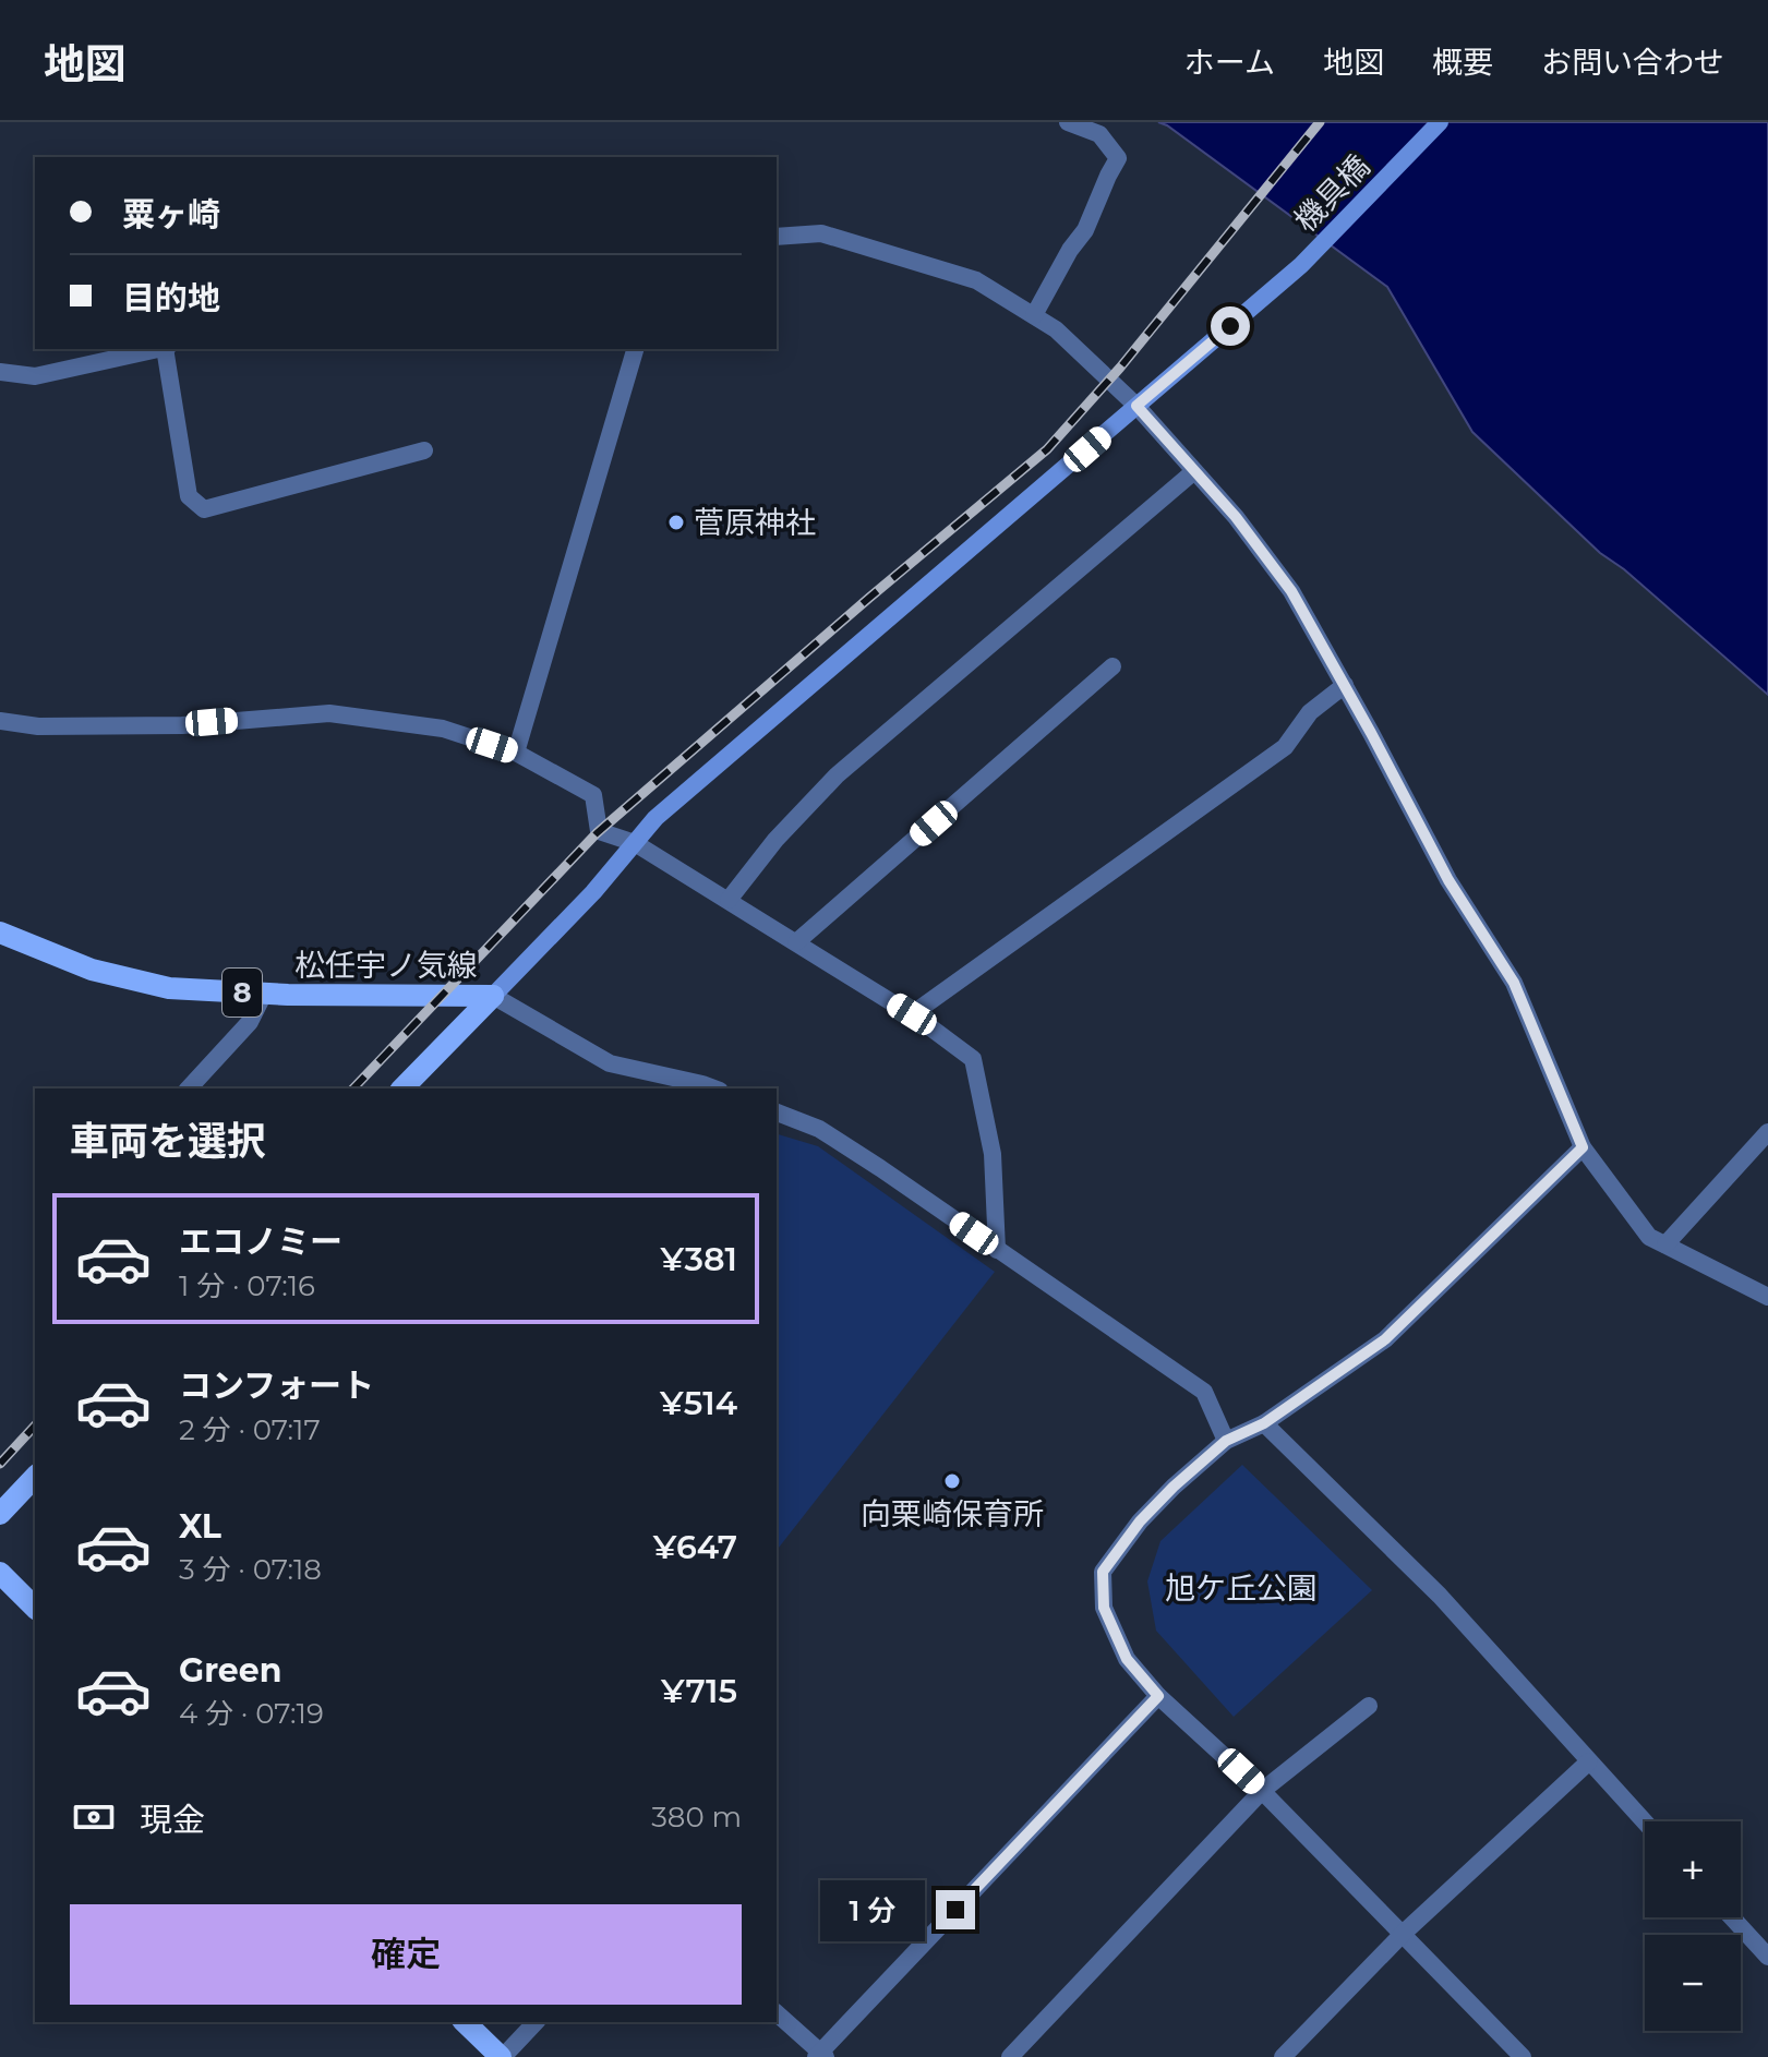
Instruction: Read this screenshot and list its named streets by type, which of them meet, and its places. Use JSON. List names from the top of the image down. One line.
{"streets":{"main road":["松任宇ノ気線","8"],"street":["機具橋"]},"crossings":[["機具橋","松任宇ノ気線"]],"parks":["旭ケ丘公園"],"places":["菅原神社","向栗崎保育所"],"page":{"header":"地図","nav":["ホーム","地図","概要","お問い合わせ"],"banner":["粟ヶ崎","目的地"],"heading":"車両を選択","list":[{"name":"エコノミー","note":"1 分 · 07:16","value":"¥381"},{"name":"コンフォート","note":"2 分 · 07:17","value":"¥514"},{"name":"XL","note":"3 分 · 07:18","value":"¥647"},{"name":"Green","note":"4 分 · 07:19","value":"¥715"}],"pay":["現金","380 m"],"map_buttons":["+","−"],"bubble":"1 分","buttons":"確定"}}
